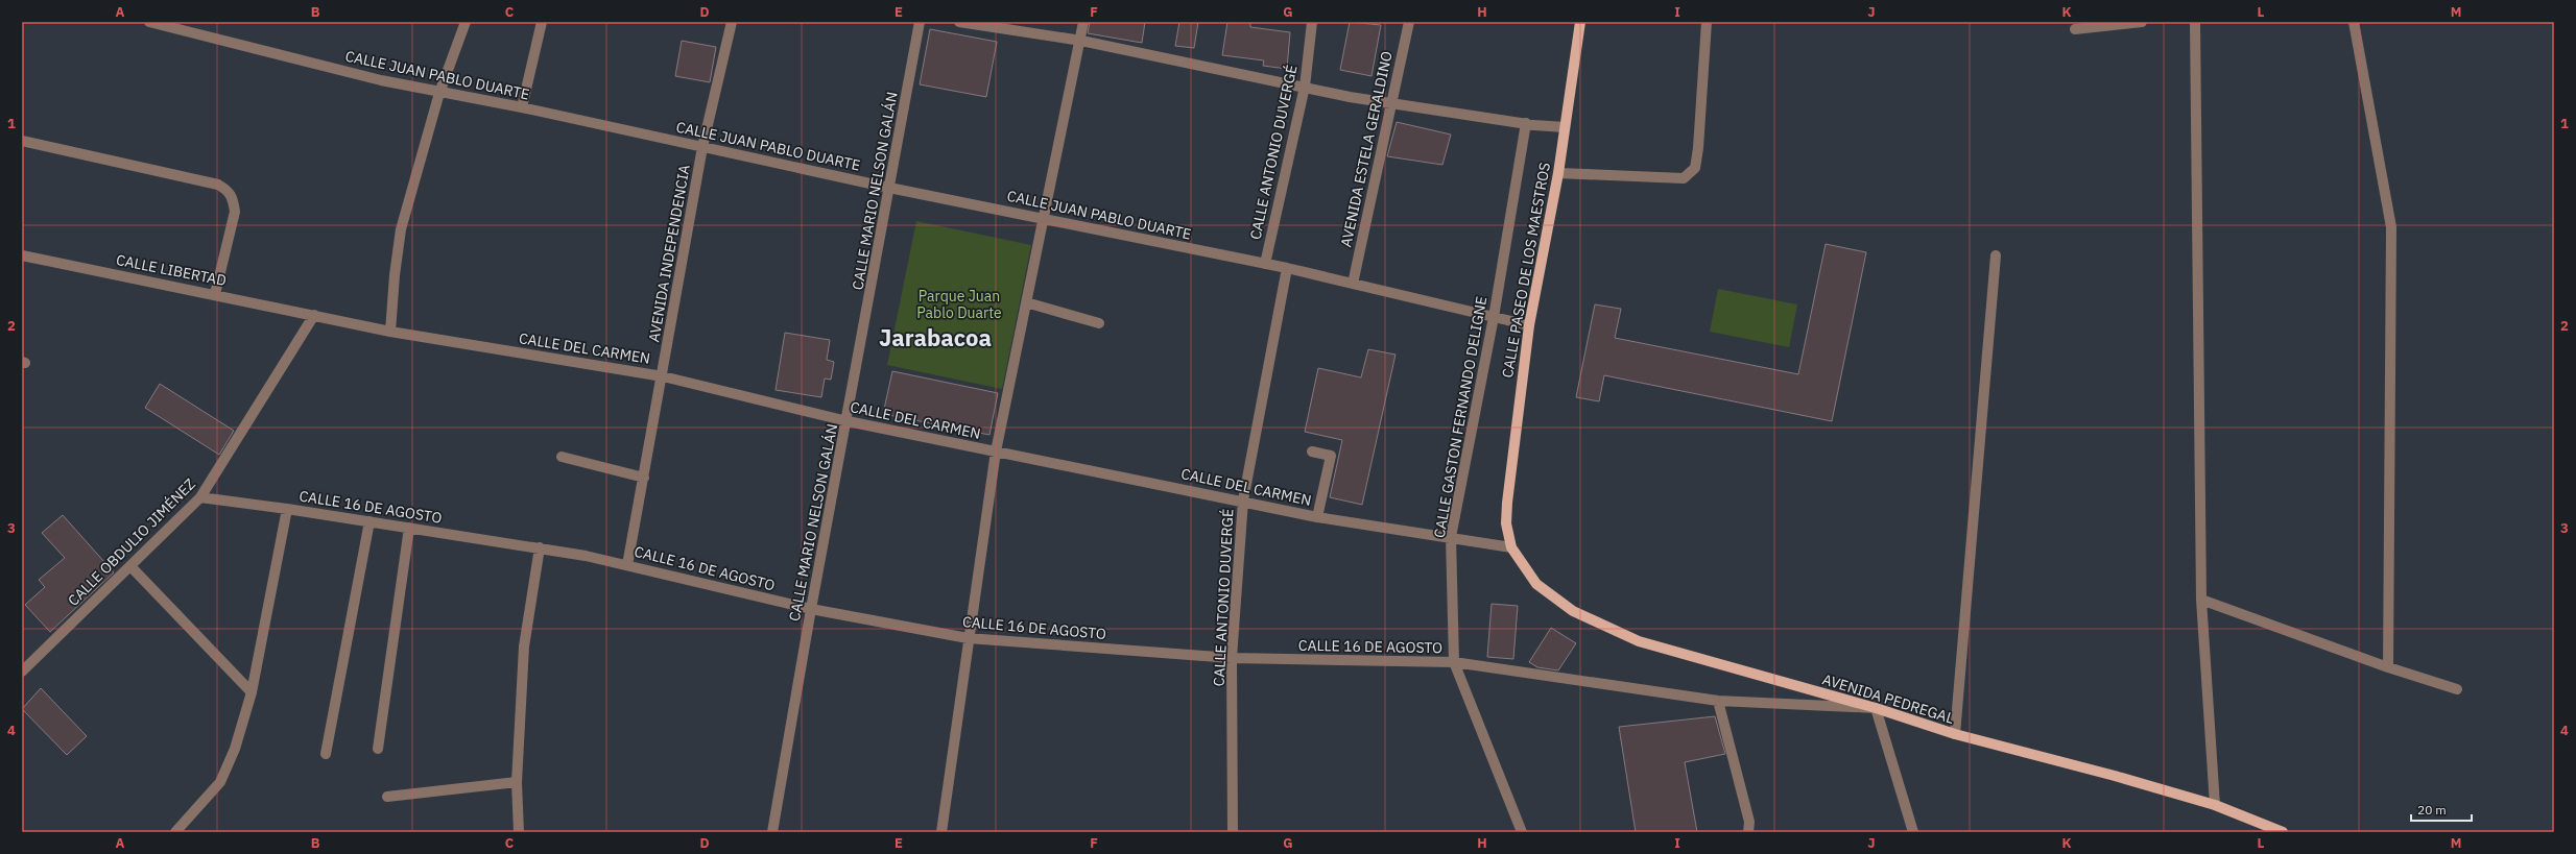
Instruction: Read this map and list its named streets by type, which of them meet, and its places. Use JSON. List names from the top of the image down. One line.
{"streets":{"main road":["CALLE PASEO DE LOS MAESTROS","AVENIDA PEDREGAL"],"street":["CALLE JUAN PABLO DUARTE","AVENIDA ESTELA GERALDINO","CALLE ANTONIO DUVERGÉ","CALLE MARIO NELSON GALÁN","AVENIDA INDEPENDENCIA","CALLE LIBERTAD","CALLE DEL CARMEN","CALLE GASTON FERNANDO DELIGNE","CALLE 16 DE AGOSTO","CALLE OBDULIO JIMÉNEZ"]},"crossings":[["CALLE JUAN PABLO DUARTE","AVENIDA ESTELA GERALDINO"],["CALLE JUAN PABLO DUARTE","CALLE ANTONIO DUVERGÉ"],["CALLE JUAN PABLO DUARTE","CALLE MARIO NELSON GALÁN"],["CALLE JUAN PABLO DUARTE","AVENIDA INDEPENDENCIA"],["CALLE JUAN PABLO DUARTE","CALLE PASEO DE LOS MAESTROS"],["CALLE JUAN PABLO DUARTE","CALLE GASTON FERNANDO DELIGNE"],["CALLE ANTONIO DUVERGÉ","CALLE DEL CARMEN"],["CALLE ANTONIO DUVERGÉ","CALLE 16 DE AGOSTO"],["CALLE MARIO NELSON GALÁN","CALLE DEL CARMEN"],["CALLE MARIO NELSON GALÁN","CALLE 16 DE AGOSTO"],["AVENIDA INDEPENDENCIA","CALLE DEL CARMEN"],["AVENIDA INDEPENDENCIA","CALLE 16 DE AGOSTO"],["CALLE LIBERTAD","CALLE DEL CARMEN"],["CALLE LIBERTAD","CALLE OBDULIO JIMÉNEZ"],["CALLE PASEO DE LOS MAESTROS","CALLE DEL CARMEN"],["CALLE PASEO DE LOS MAESTROS","AVENIDA PEDREGAL"],["CALLE DEL CARMEN","CALLE GASTON FERNANDO DELIGNE"],["CALLE DEL CARMEN","CALLE OBDULIO JIMÉNEZ"],["CALLE DEL CARMEN","AVENIDA PEDREGAL"],["CALLE GASTON FERNANDO DELIGNE","CALLE 16 DE AGOSTO"],["CALLE 16 DE AGOSTO","CALLE OBDULIO JIMÉNEZ"],["CALLE 16 DE AGOSTO","AVENIDA PEDREGAL"]],"districts":["Jarabacoa"],"parks":["Parque Juan Pablo Duarte"],"scale_bar":"20 m","grid":{"columns":["A","B","C","D","E","F","G","H","I","J","K","L","M"],"rows":["1","2","3","4"]}}
